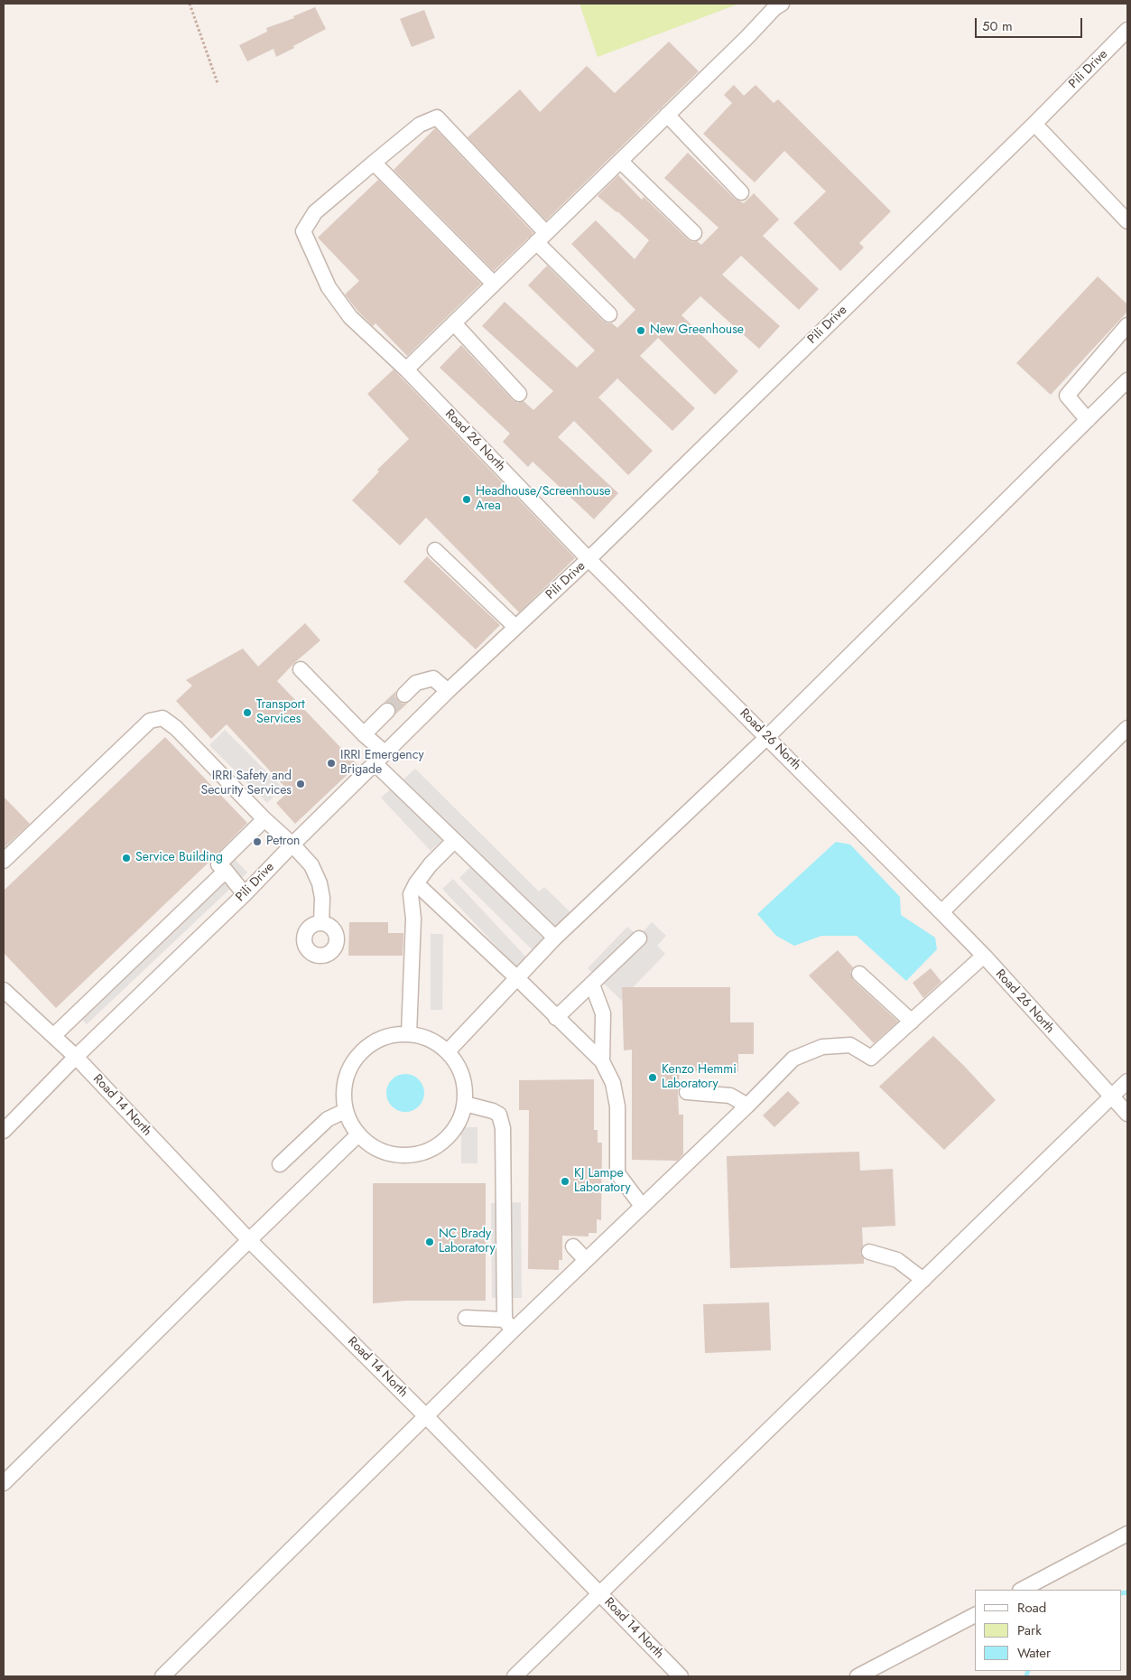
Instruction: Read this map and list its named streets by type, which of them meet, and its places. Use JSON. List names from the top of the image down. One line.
{"streets":{"street":["Pili Drive","Road 26 North","Road 14 North"]},"crossings":[["Pili Drive","Road 26 North"],["Pili Drive","Road 14 North"]],"places":["New Greenhouse","Headhouse/Screenhouse Area","Transport Services","IRRI Emergency Brigade","IRRI Safety and Security Services","Petron","Service Building","Kenzo Hemmi Laboratory","KJ Lampe Laboratory","NC Brady Laboratory"],"legend":["Road","Park","Water"],"scale_bar":"50 m"}
